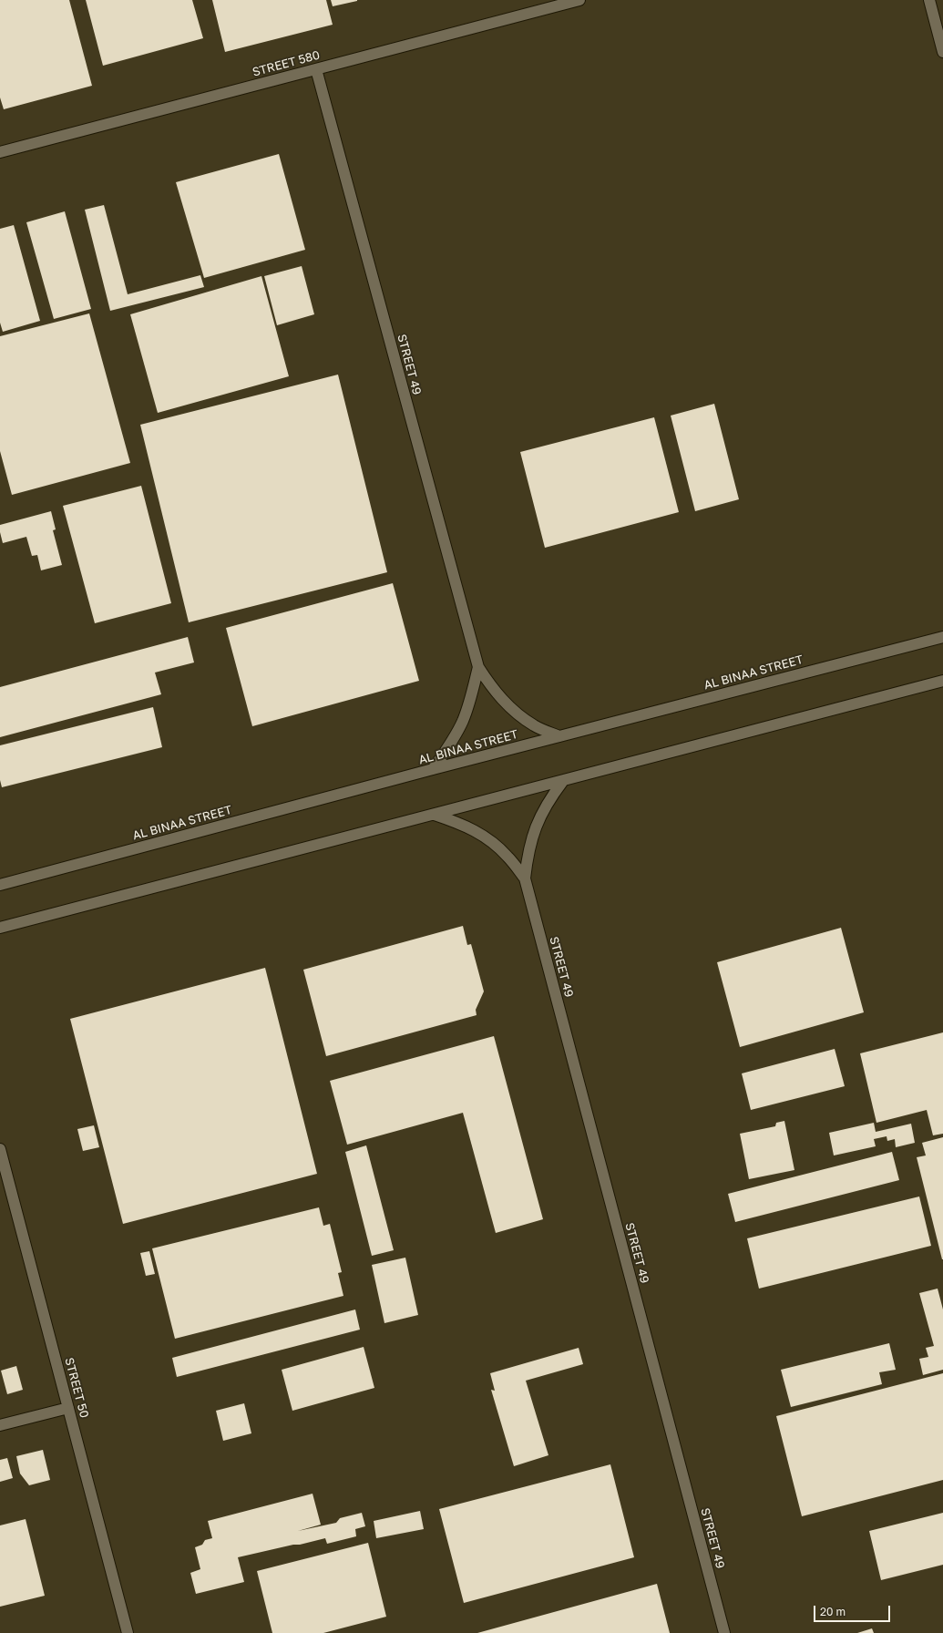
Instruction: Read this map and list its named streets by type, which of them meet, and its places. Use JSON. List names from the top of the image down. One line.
{"streets":{"street":["STREET 580","STREET 49","AL BINAA STREET","STREET 50"]},"crossings":[["STREET 580","STREET 49"],["STREET 49","AL BINAA STREET"]],"scale_bar":"20 m"}
